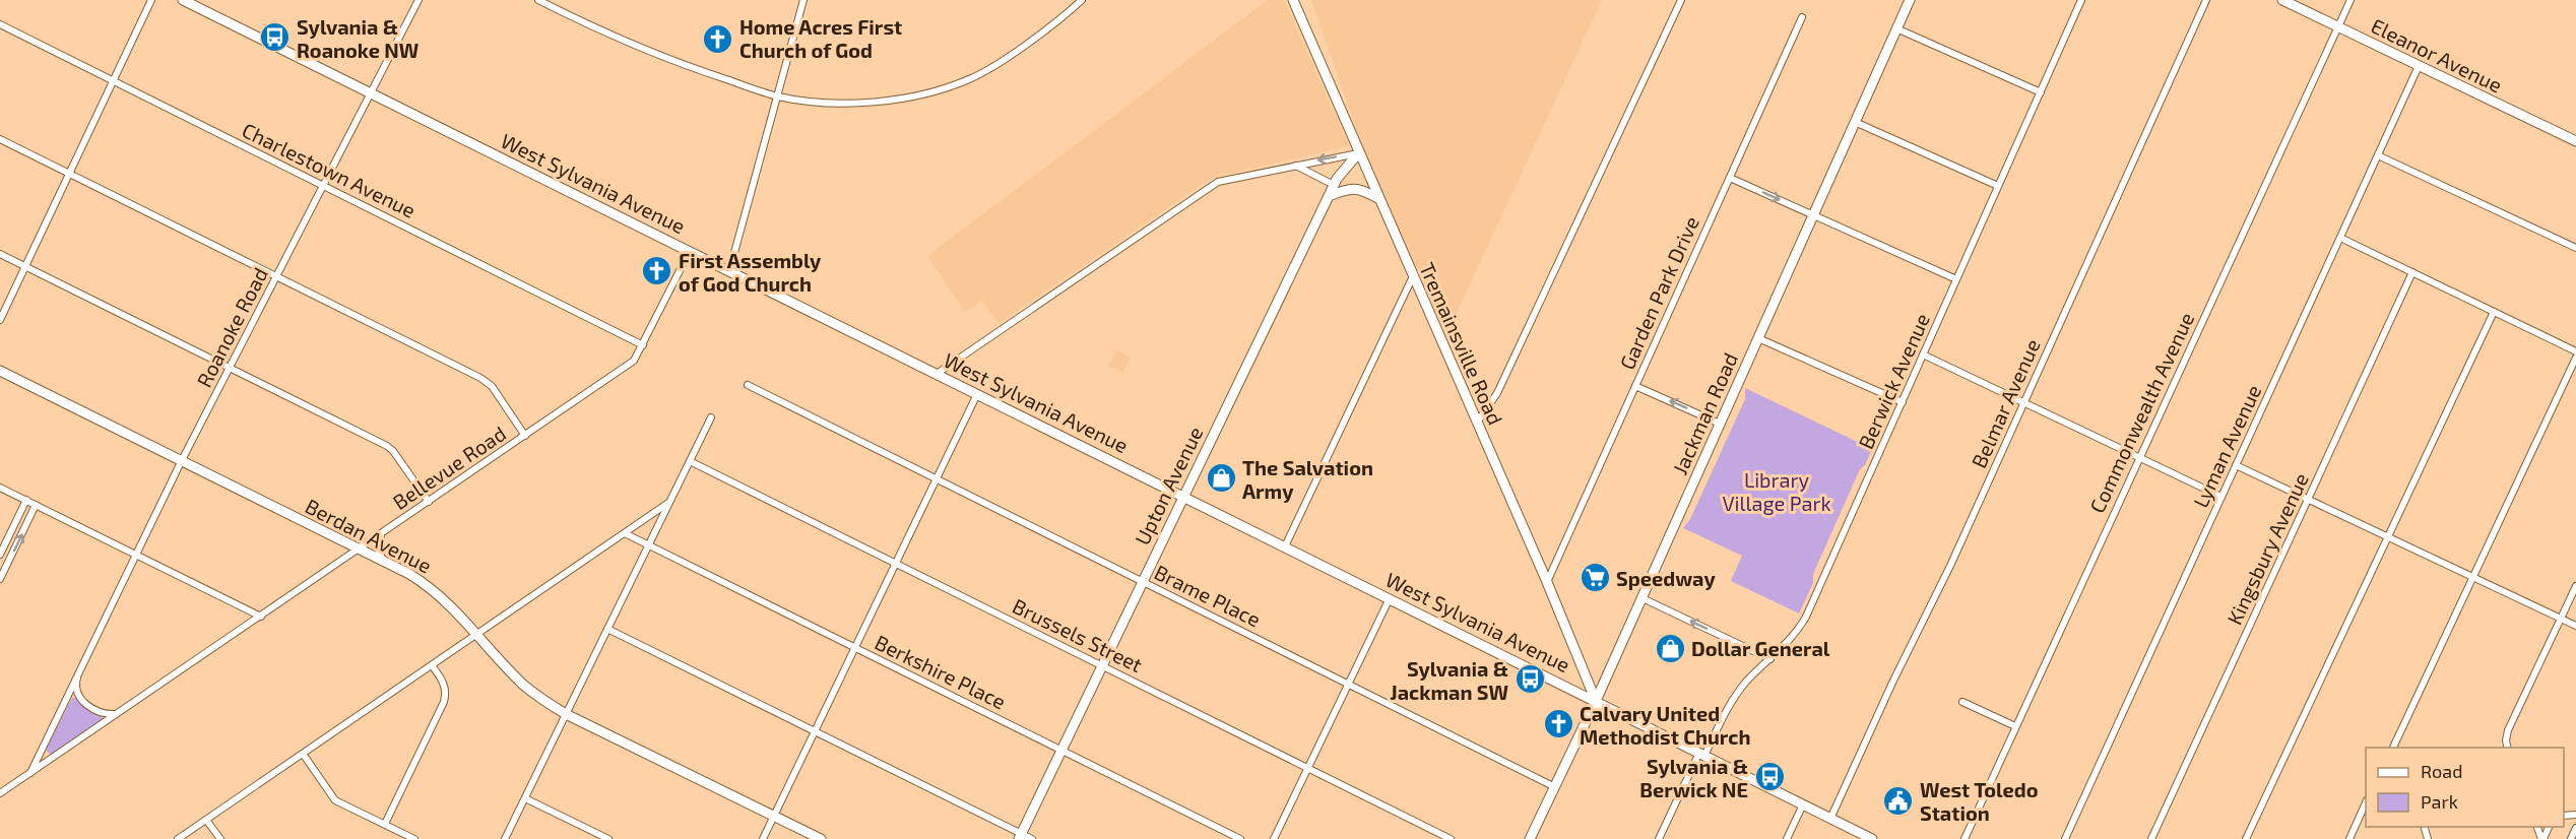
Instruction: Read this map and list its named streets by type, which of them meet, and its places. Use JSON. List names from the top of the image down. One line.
{"streets":{"street":["Eleanor Avenue","Charlestown Avenue","West Sylvania Avenue","Garden Park Drive","Roanoke Road","Tremainsville Road","Berwick Avenue","Belmar Avenue","Commonwealth Avenue","Jackman Road","Lyman Avenue","Bellevue Road","Upton Avenue","Berdan Avenue","Kingsbury Avenue","Brame Place","Brussels Street","Berkshire Place"]},"crossings":[["Eleanor Avenue","Commonwealth Avenue"],["Eleanor Avenue","Lyman Avenue"],["Charlestown Avenue","Roanoke Road"],["Charlestown Avenue","Bellevue Road"],["West Sylvania Avenue","Roanoke Road"],["West Sylvania Avenue","Tremainsville Road"],["West Sylvania Avenue","Berwick Avenue"],["West Sylvania Avenue","Belmar Avenue"],["West Sylvania Avenue","Jackman Road"],["West Sylvania Avenue","Bellevue Road"],["West Sylvania Avenue","Upton Avenue"],["Garden Park Drive","Tremainsville Road"],["Roanoke Road","Bellevue Road"],["Roanoke Road","Berdan Avenue"],["Tremainsville Road","Jackman Road"],["Tremainsville Road","Upton Avenue"],["Jackman Road","Brame Place"],["Bellevue Road","Berdan Avenue"],["Upton Avenue","Brame Place"],["Upton Avenue","Brussels Street"],["Upton Avenue","Berkshire Place"]],"parks":["Library Village Park"],"places":{"bus stop":["Sylvania & Roanoke NW","Sylvania & Jackman SW","Sylvania & Berwick NE"],"church":["Home Acres First Church of God","First Assembly of God Church","Calvary United Methodist Church"],"shop":["The Salvation Army","Dollar General"],"supermarket":["Speedway"],"public building":["West Toledo Station"]},"legend":["Road","Park"]}
